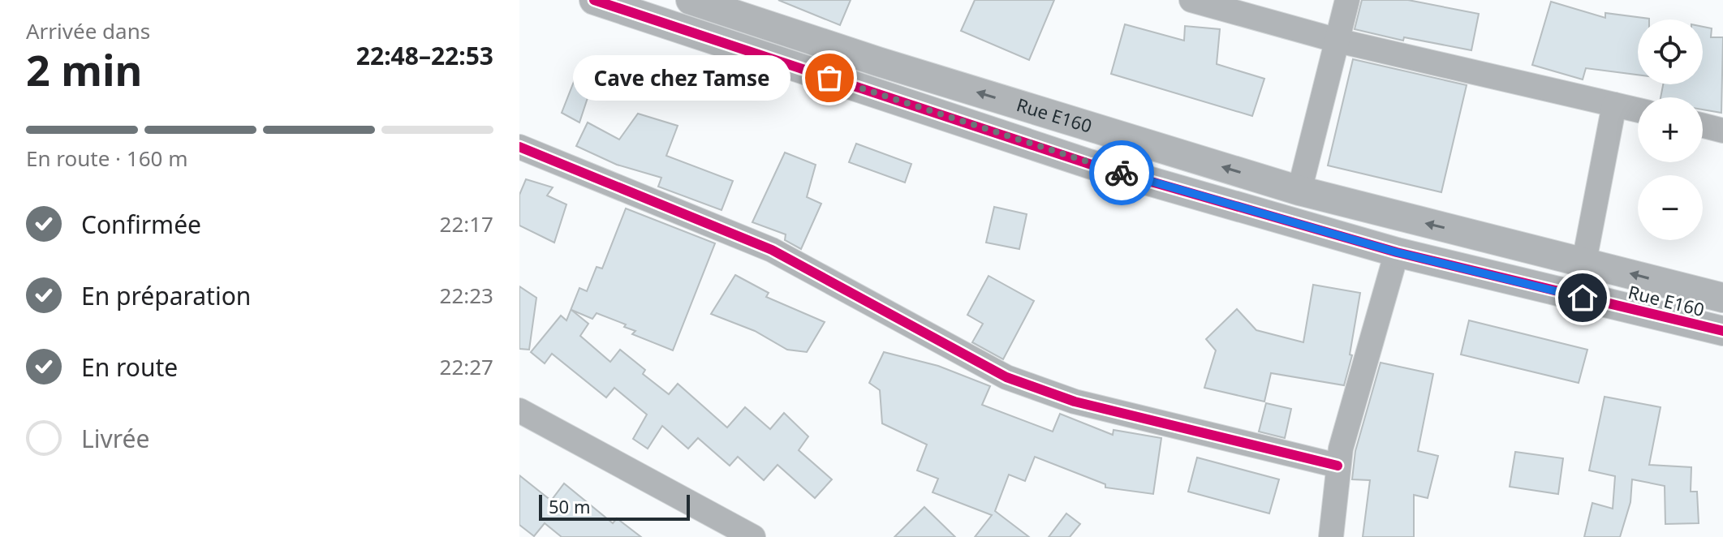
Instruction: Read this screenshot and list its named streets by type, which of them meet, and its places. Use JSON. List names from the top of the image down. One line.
{"streets":{"street":["Rue E160"]},"places":["Cave chez Tamse"],"scale_bar":"50 m","page":{"heading":["2 min","Arrivée dans","22:48–22:53"],"map_buttons":["+","−"],"bubble":"Cave chez Tamse","bar":"En route · 160 m","list":[["Confirmée","22:17"],["En préparation","22:23"],["En route","22:27"],"Livrée"],"scale":"50 m"}}
